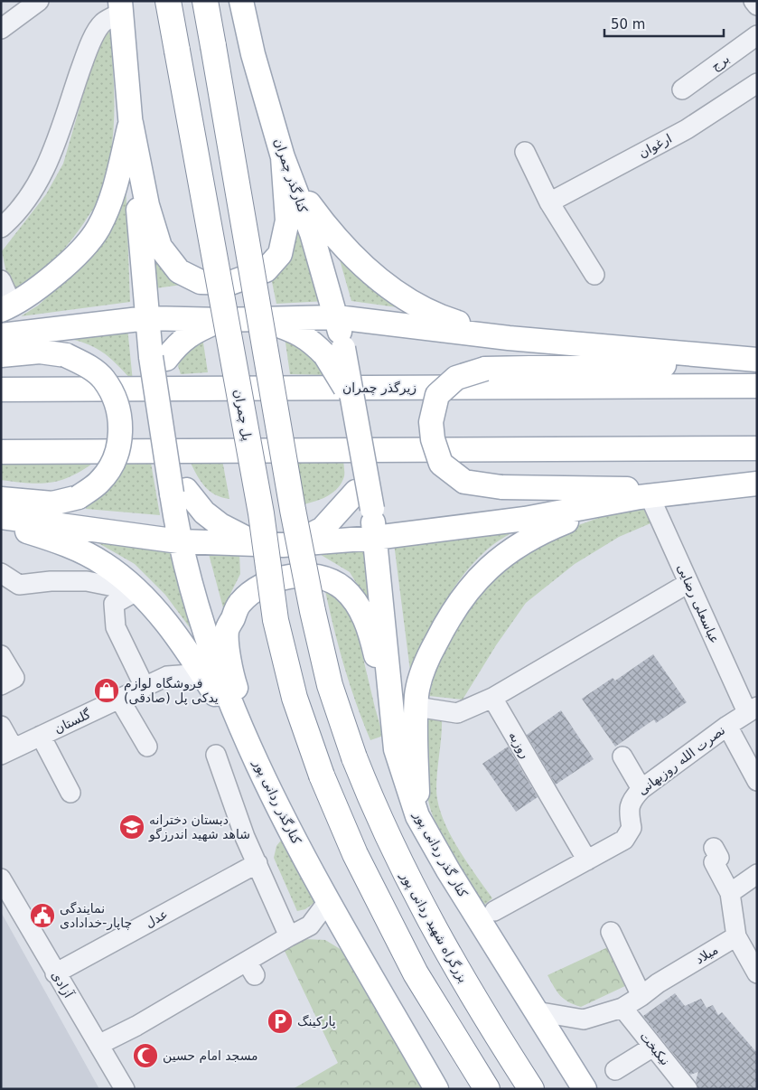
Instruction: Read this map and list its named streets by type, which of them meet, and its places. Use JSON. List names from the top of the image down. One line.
{"streets":{"highway":["پل چمران","بزرگراه شهید ردانی پور"],"main road":["کنارگذر چمران","زیرگذر چمران","کنارگذر ردانی پور","کنار گذر ردانی پور"],"street":["برج","ارغوان","عباسعلی رضایی","گلستان","روزبه","نصرت الله روزبهانی","عدل","میلاد","آزادی","نیکبخت"]},"crossings":[["کنارگذر چمران","کنار گذر ردانی پور"],["عباسعلی رضایی","نصرت الله روزبهانی"],["روزبه","نصرت الله روزبهانی"],["کنار گذر ردانی پور","میلاد"],["عدل","آزادی"],["میلاد","نیکبخت"]],"places":{"shop":["فروشگاه لوازم یدکی پل (صادقی)"],"school or university":["دبستان دخترانه شاهد شهید اندرزگو"],"public building":["نمایندگی چاپار-خدادادی"],"parking":["پارکینگ"],"mosque":["مسجد امام حسین"]},"scale_bar":"50 m"}
